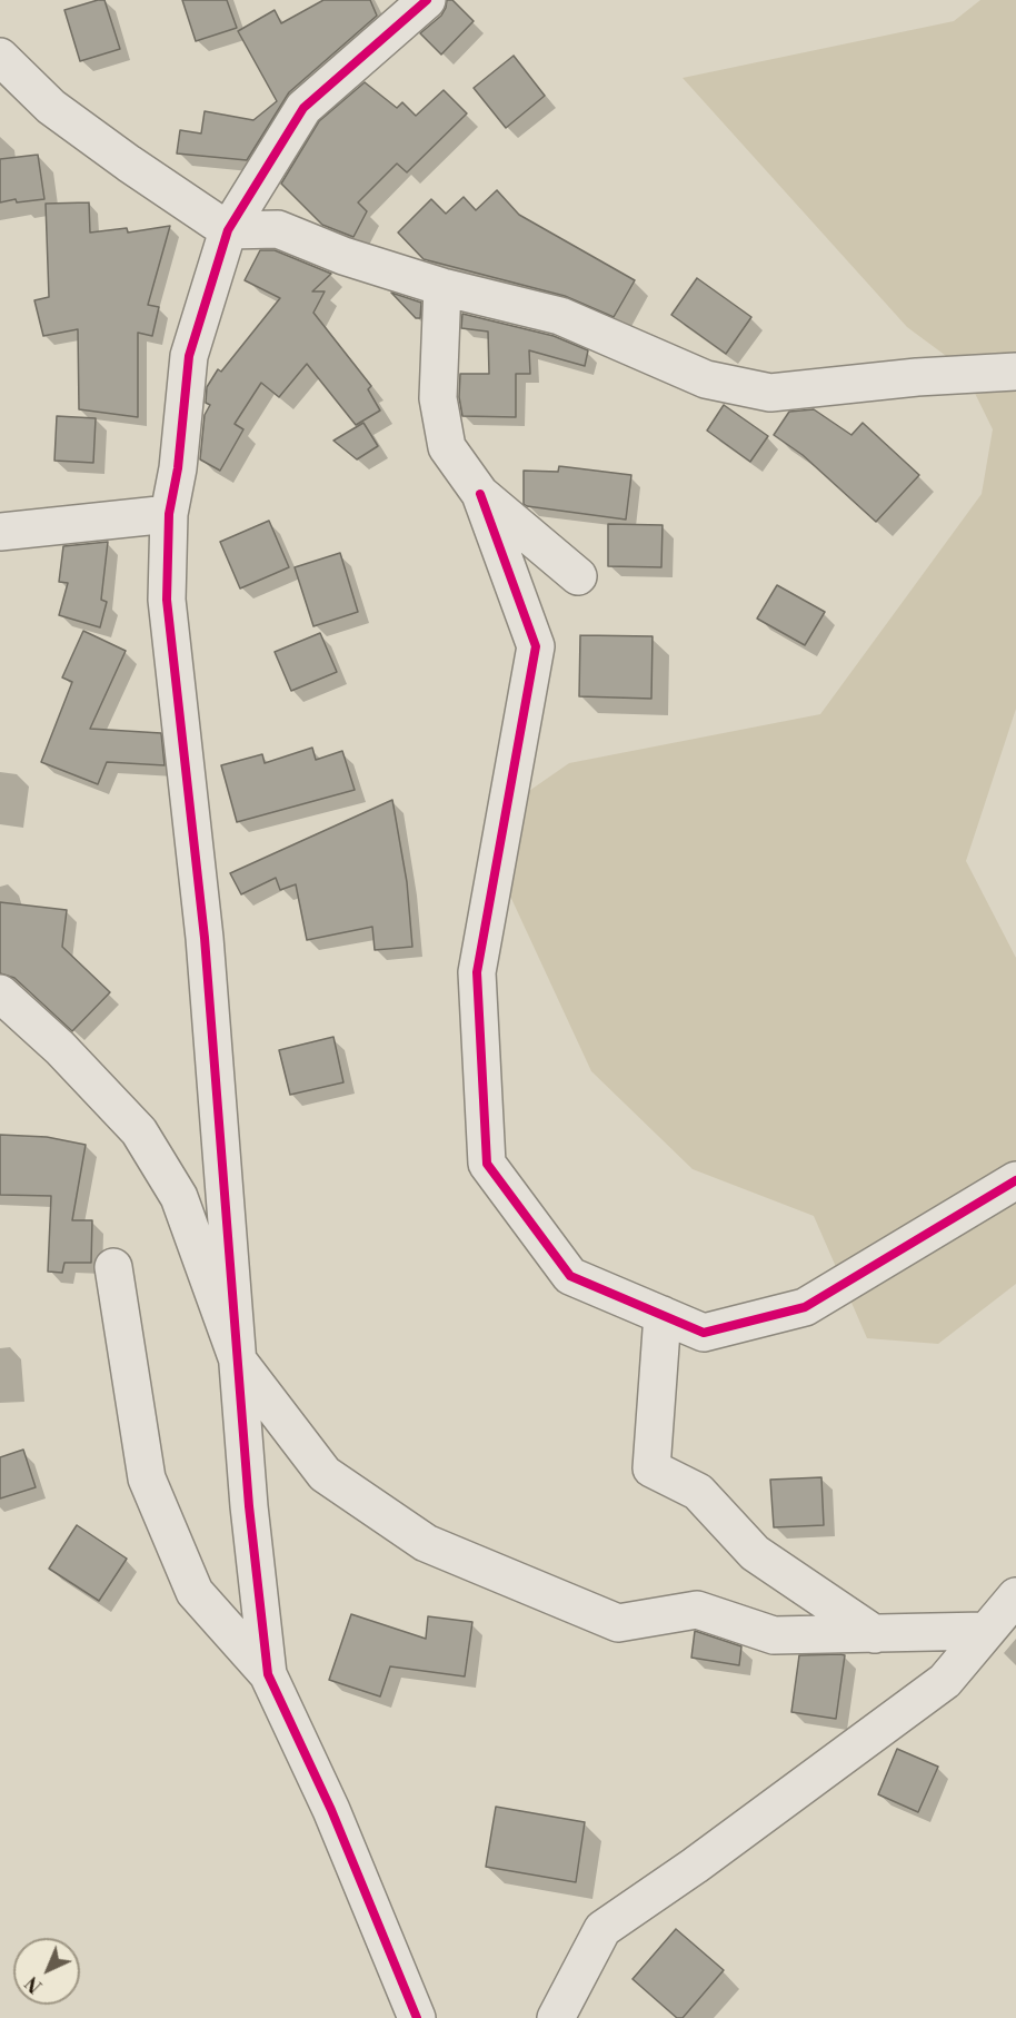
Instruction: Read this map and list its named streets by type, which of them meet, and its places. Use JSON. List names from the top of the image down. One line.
{"north":"bottom left"}
